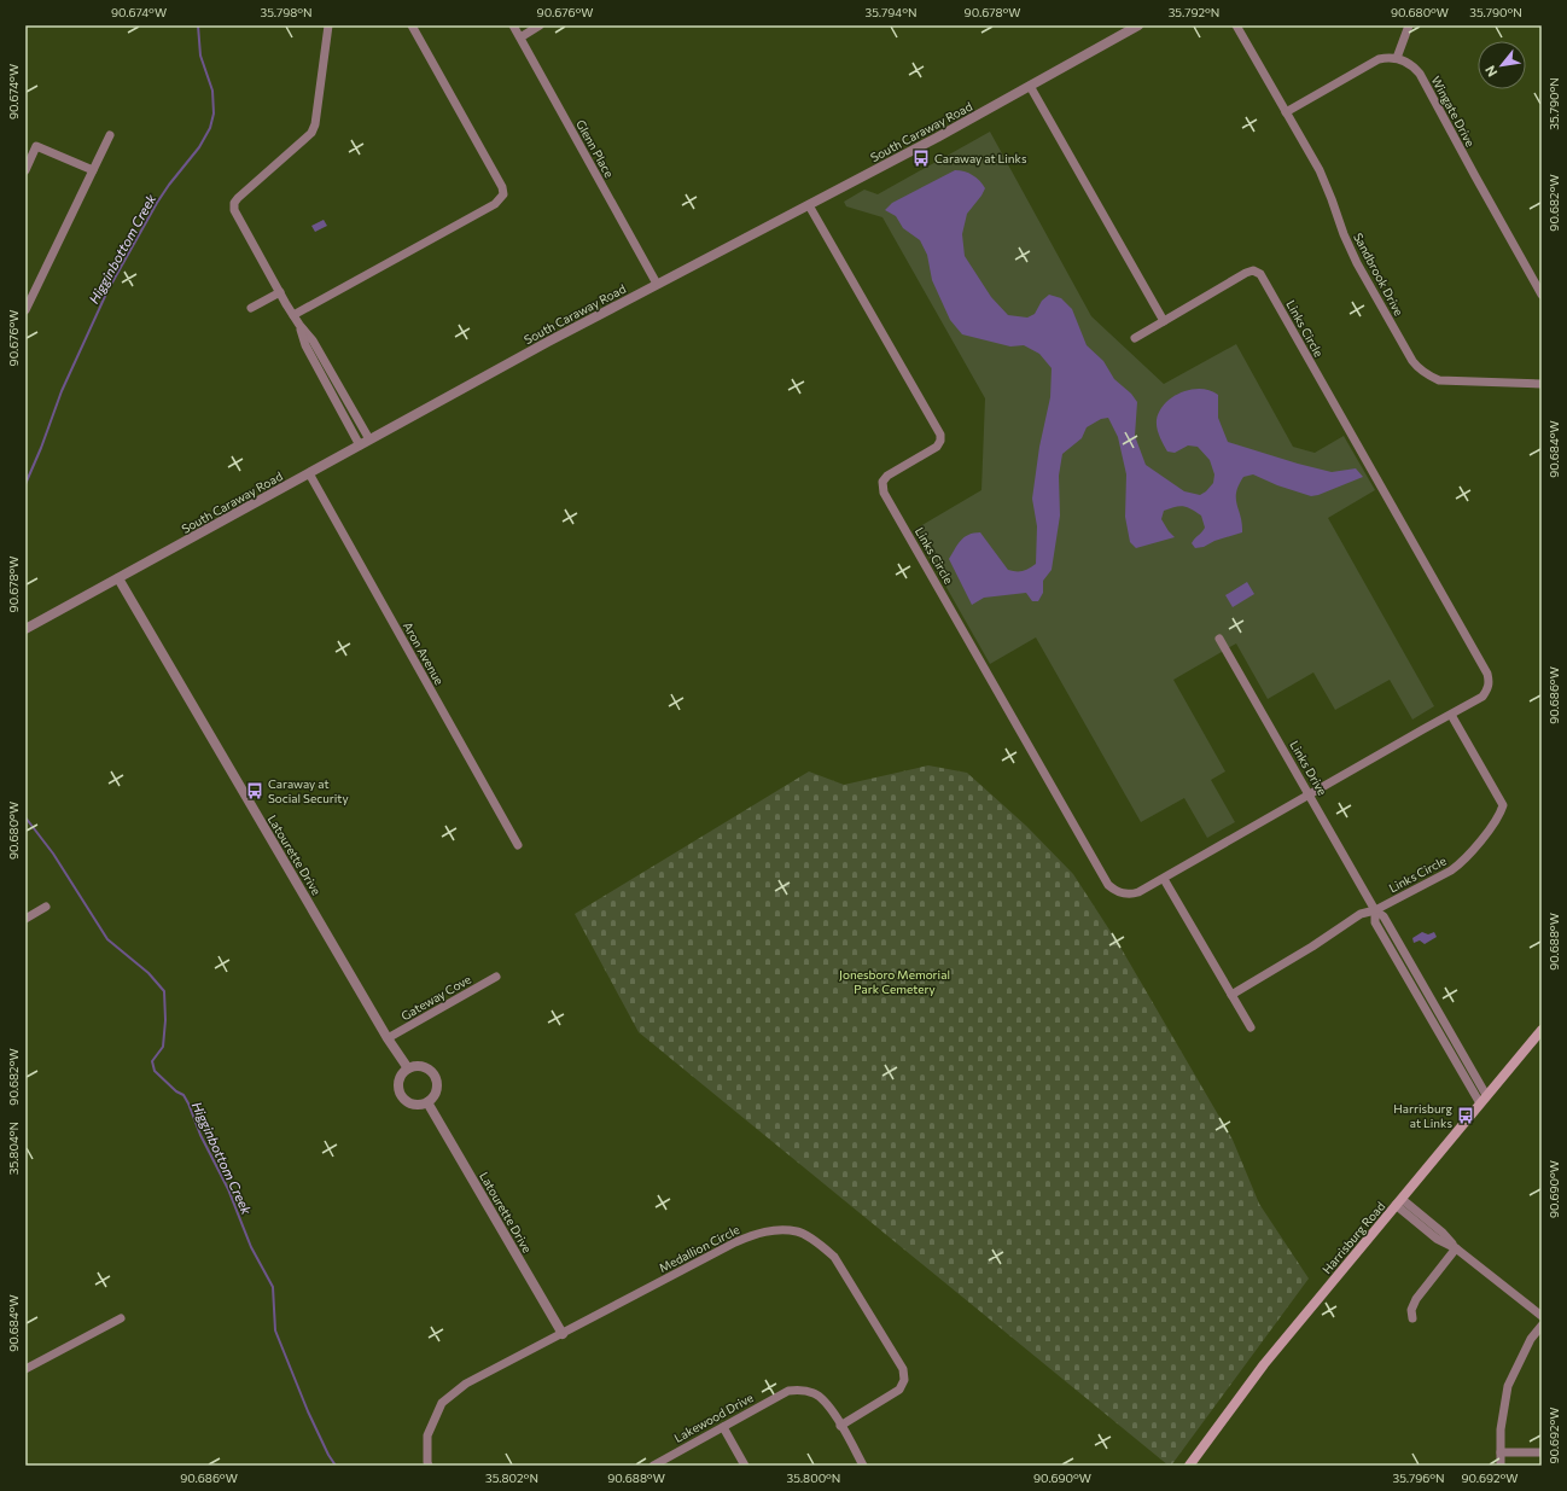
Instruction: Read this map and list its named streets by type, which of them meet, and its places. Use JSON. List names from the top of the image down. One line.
{"streets":{"main road":["Harrisburg Road"],"street":["Wingate Drive","South Caraway Road","Glenn Place","Sandbrook Drive","Links Circle","Aron Avenue","Links Drive","Latourette Drive","Gateway Cove","Medallion Circle","Lakewood Drive"]},"crossings":[["South Caraway Road","Glenn Place"],["South Caraway Road","Links Circle"],["South Caraway Road","Aron Avenue"],["South Caraway Road","Latourette Drive"],["Links Circle","Links Drive"],["Links Drive","Harrisburg Road"],["Latourette Drive","Gateway Cove"],["Latourette Drive","Medallion Circle"],["Medallion Circle","Lakewood Drive"]],"water":["Higginbottom Creek"],"parks":["Jonesboro Memorial Park Cemetery"],"places":{"bus stop":["Caraway at Links","Caraway at Social Security","Harrisburg at Links"]},"north":"bottom left","coordinates":["90.674°W","35.798°N","90.676°W","35.794°N","90.678°W","35.792°N","90.680°W","35.790°N","90.682°W","90.684°W","90.686°W","90.688°W","35.804°N","90.690°W","90.692°W","35.802°N","35.800°N","35.796°N"]}
